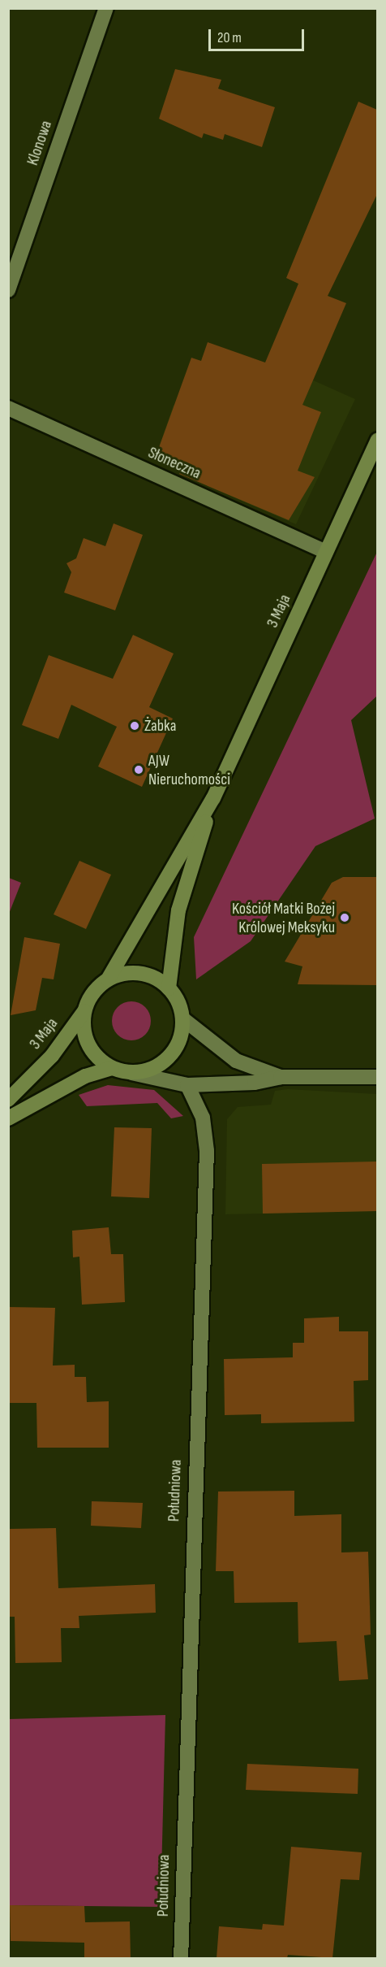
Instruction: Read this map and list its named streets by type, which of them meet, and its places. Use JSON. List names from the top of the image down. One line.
{"streets":{"street":["Klonowa","Słoneczna","3 Maja","Południowa"]},"crossings":[["Słoneczna","3 Maja"]],"places":["Żabka","AJW Nieruchomości","Kościół Matki Bożej Królowej Meksyku"],"scale_bar":"20 m"}
